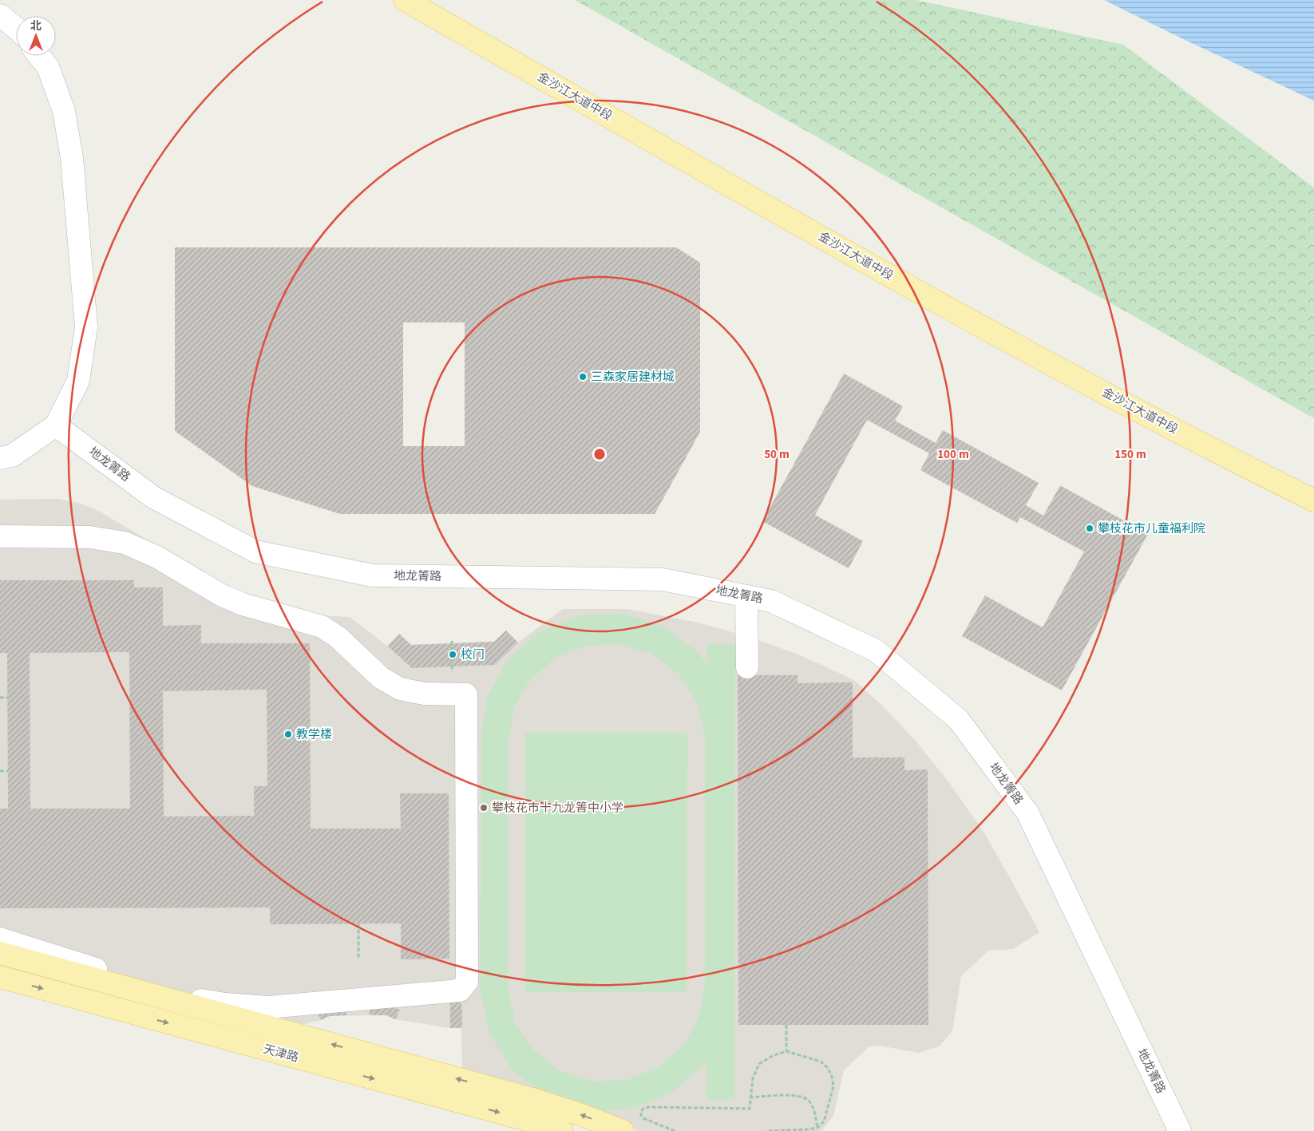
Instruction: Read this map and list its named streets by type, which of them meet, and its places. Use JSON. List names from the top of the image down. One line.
{"streets":{"main road":["金沙江大道中段","天津路"],"street":["地龙箐路"]},"places":["三森家居建材城","攀枝花市儿童福利院","校门","教学楼","攀枝花市十九龙箐中小学"],"north":"top","rings":["50 m","100 m","150 m"]}
